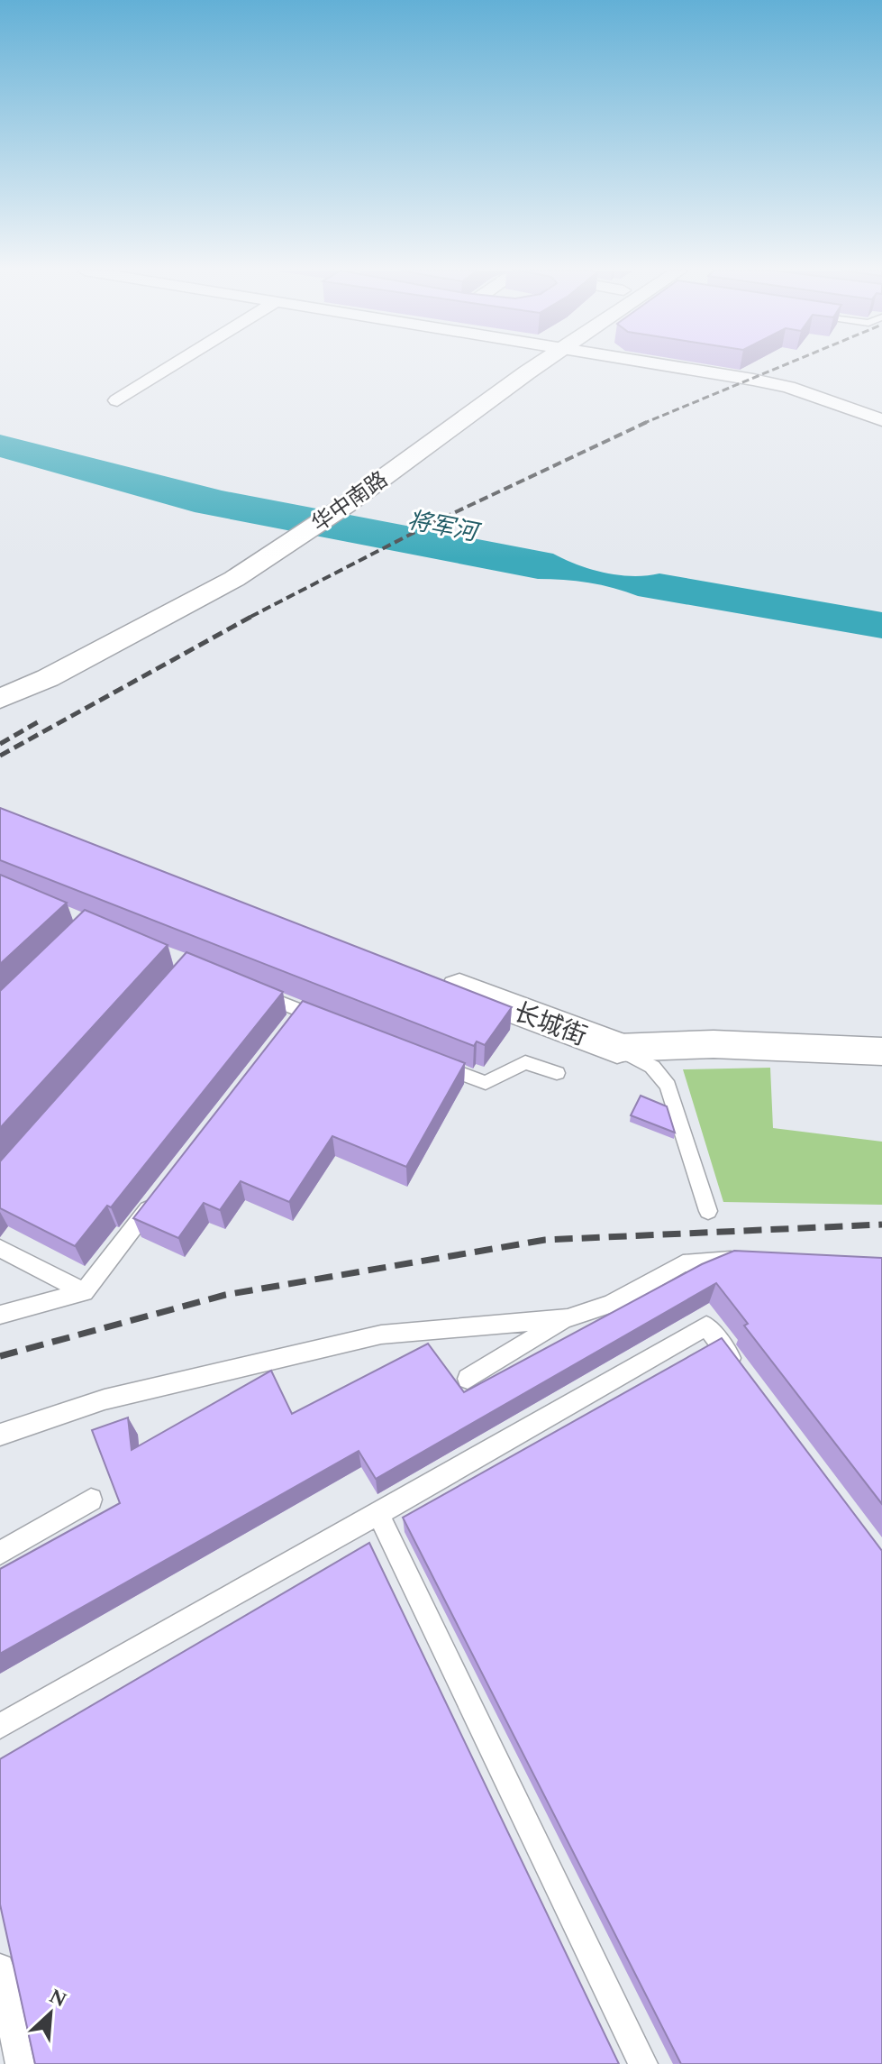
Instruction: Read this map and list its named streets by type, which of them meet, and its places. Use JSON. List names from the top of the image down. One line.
{"streets":{"main road":["华中南路","长城街"]},"water":["将军河"],"north":"top right"}
